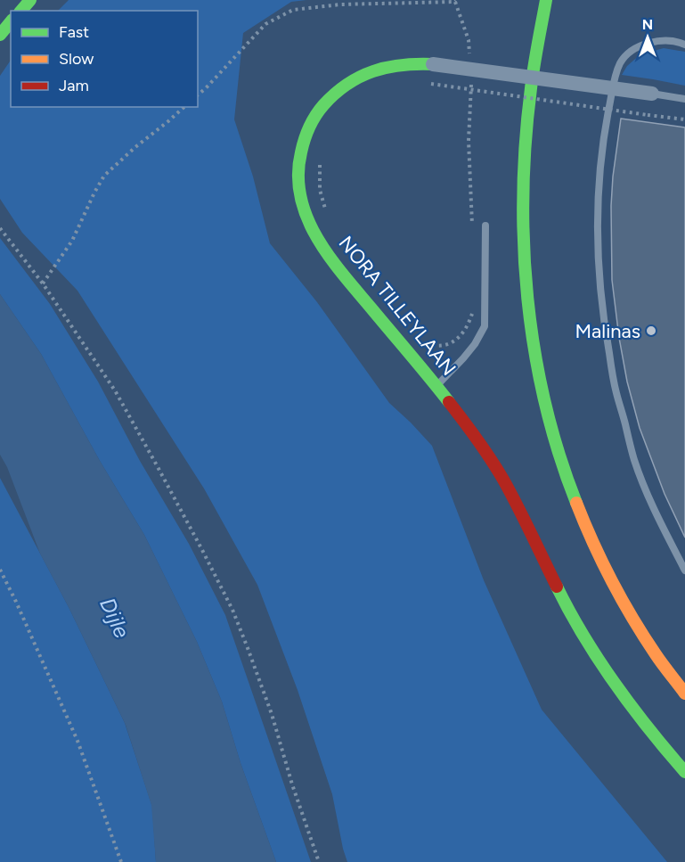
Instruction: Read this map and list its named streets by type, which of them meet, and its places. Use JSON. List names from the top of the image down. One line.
{"streets":{"main road":["NORA TILLEYLAAN"]},"water":["Dijle"],"places":["Malinas"],"legend":["Fast","Slow","Jam"],"north":"top"}
